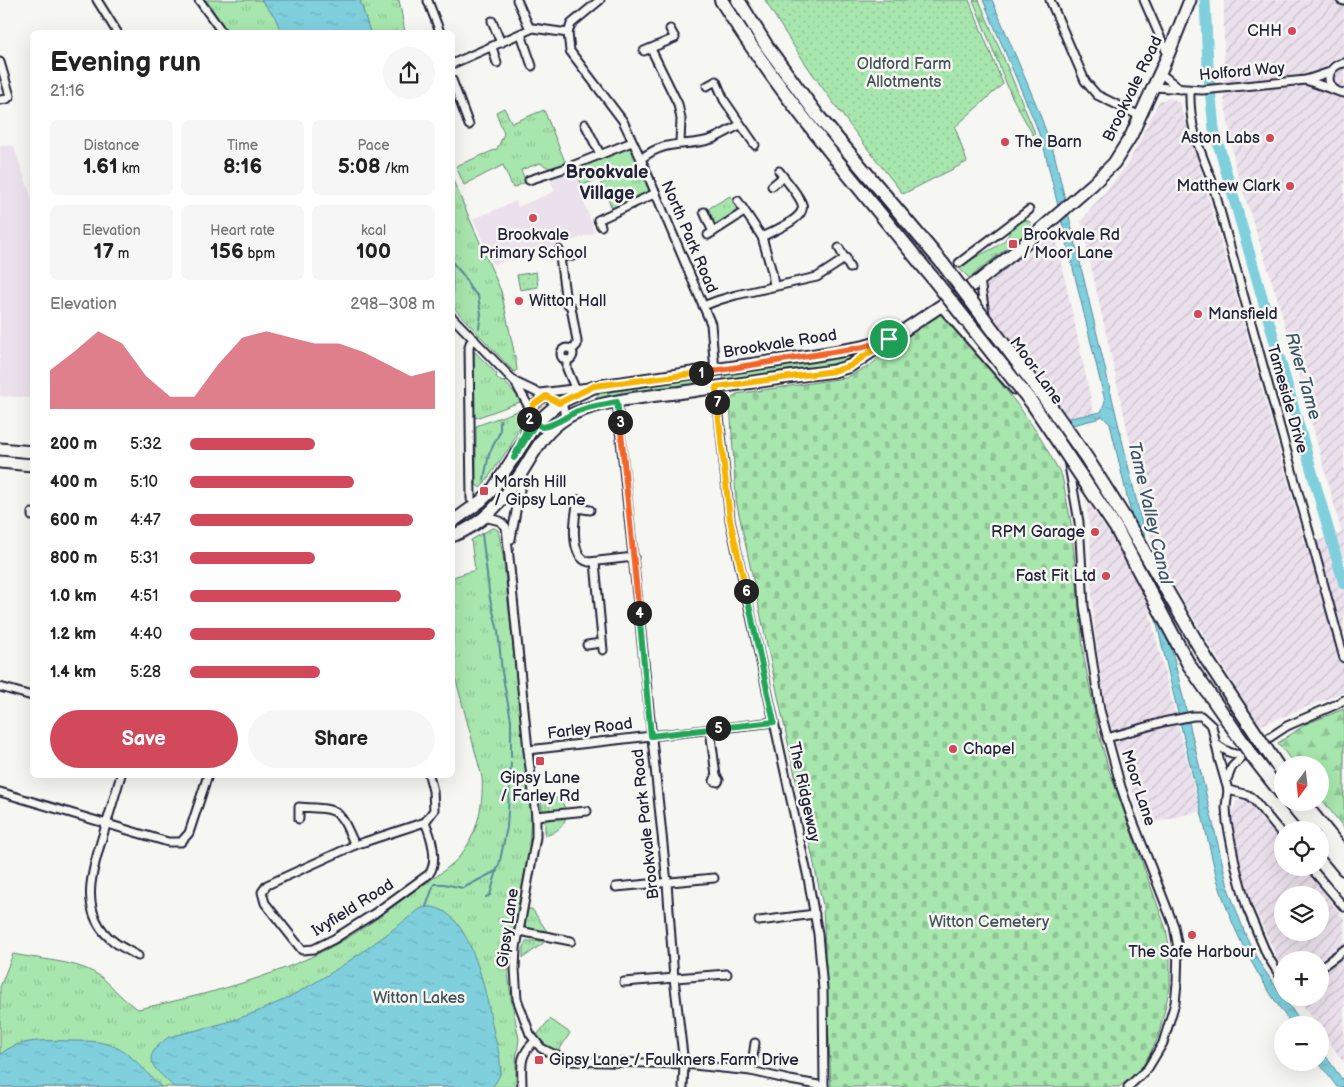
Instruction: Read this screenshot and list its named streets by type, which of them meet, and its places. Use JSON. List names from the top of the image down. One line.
{"streets":{"main road":["Brookvale Road"],"street":["Holford Way","North Park Road","Moor Lane","Tameside Drive","Farley Road","The Ridgeway","Brookvale Park Road","Ivyfield Road","Gipsy Lane"]},"crossings":[["Holford Way","Brookvale Road"],["Holford Way","Tameside Drive"],["Brookvale Road","North Park Road"],["Brookvale Road","Moor Lane"],["Brookvale Road","The Ridgeway"],["Brookvale Road","Brookvale Park Road"],["Brookvale Road","Gipsy Lane"],["Farley Road","The Ridgeway"],["Farley Road","Brookvale Park Road"],["Farley Road","Gipsy Lane"],["The Ridgeway","Gipsy Lane"],["Brookvale Park Road","Gipsy Lane"]],"districts":["Brookvale Village"],"water":["River Tame","Tame Valley Canal"],"parks":["Oldford Farm Allotments","Witton Cemetery","Witton Lakes"],"places":{"other":["CHH","Aston Labs","The Barn","Matthew Clark","Brookvale Primary School","Witton Hall","Mansfield","RPM Garage","Fast Fit Ltd","Chapel","The Safe Harbour"],"transit":["Brookvale Rd / Moor Lane","Marsh Hill / Gipsy Lane","Gipsy Lane / Farley Rd","Gipsy Lane / Faulkners Farm Drive"]},"north":"bottom","page":{"heading":["Evening run","21:16"],"stats":[["Distance","1.61 km"],["Time","8:16"],["Pace","5:08 /km"],["Elevation","17 m"],["Heart rate","156 bpm"],["kcal","100"]],"chart":["Elevation","298–308 m"],"pins":["1","7","2","3","6","4","5"],"list":[{"name":"200 m","note":"5:32"},{"name":"400 m","note":"5:10"},{"name":"600 m","note":"4:47"},{"name":"800 m","note":"5:31"},{"name":"1.0 km","note":"4:51"},{"name":"1.2 km","note":"4:40"},{"name":"1.4 km","note":"5:28"}],"buttons":["Save","Share"],"map_buttons":["+","−"]}}
